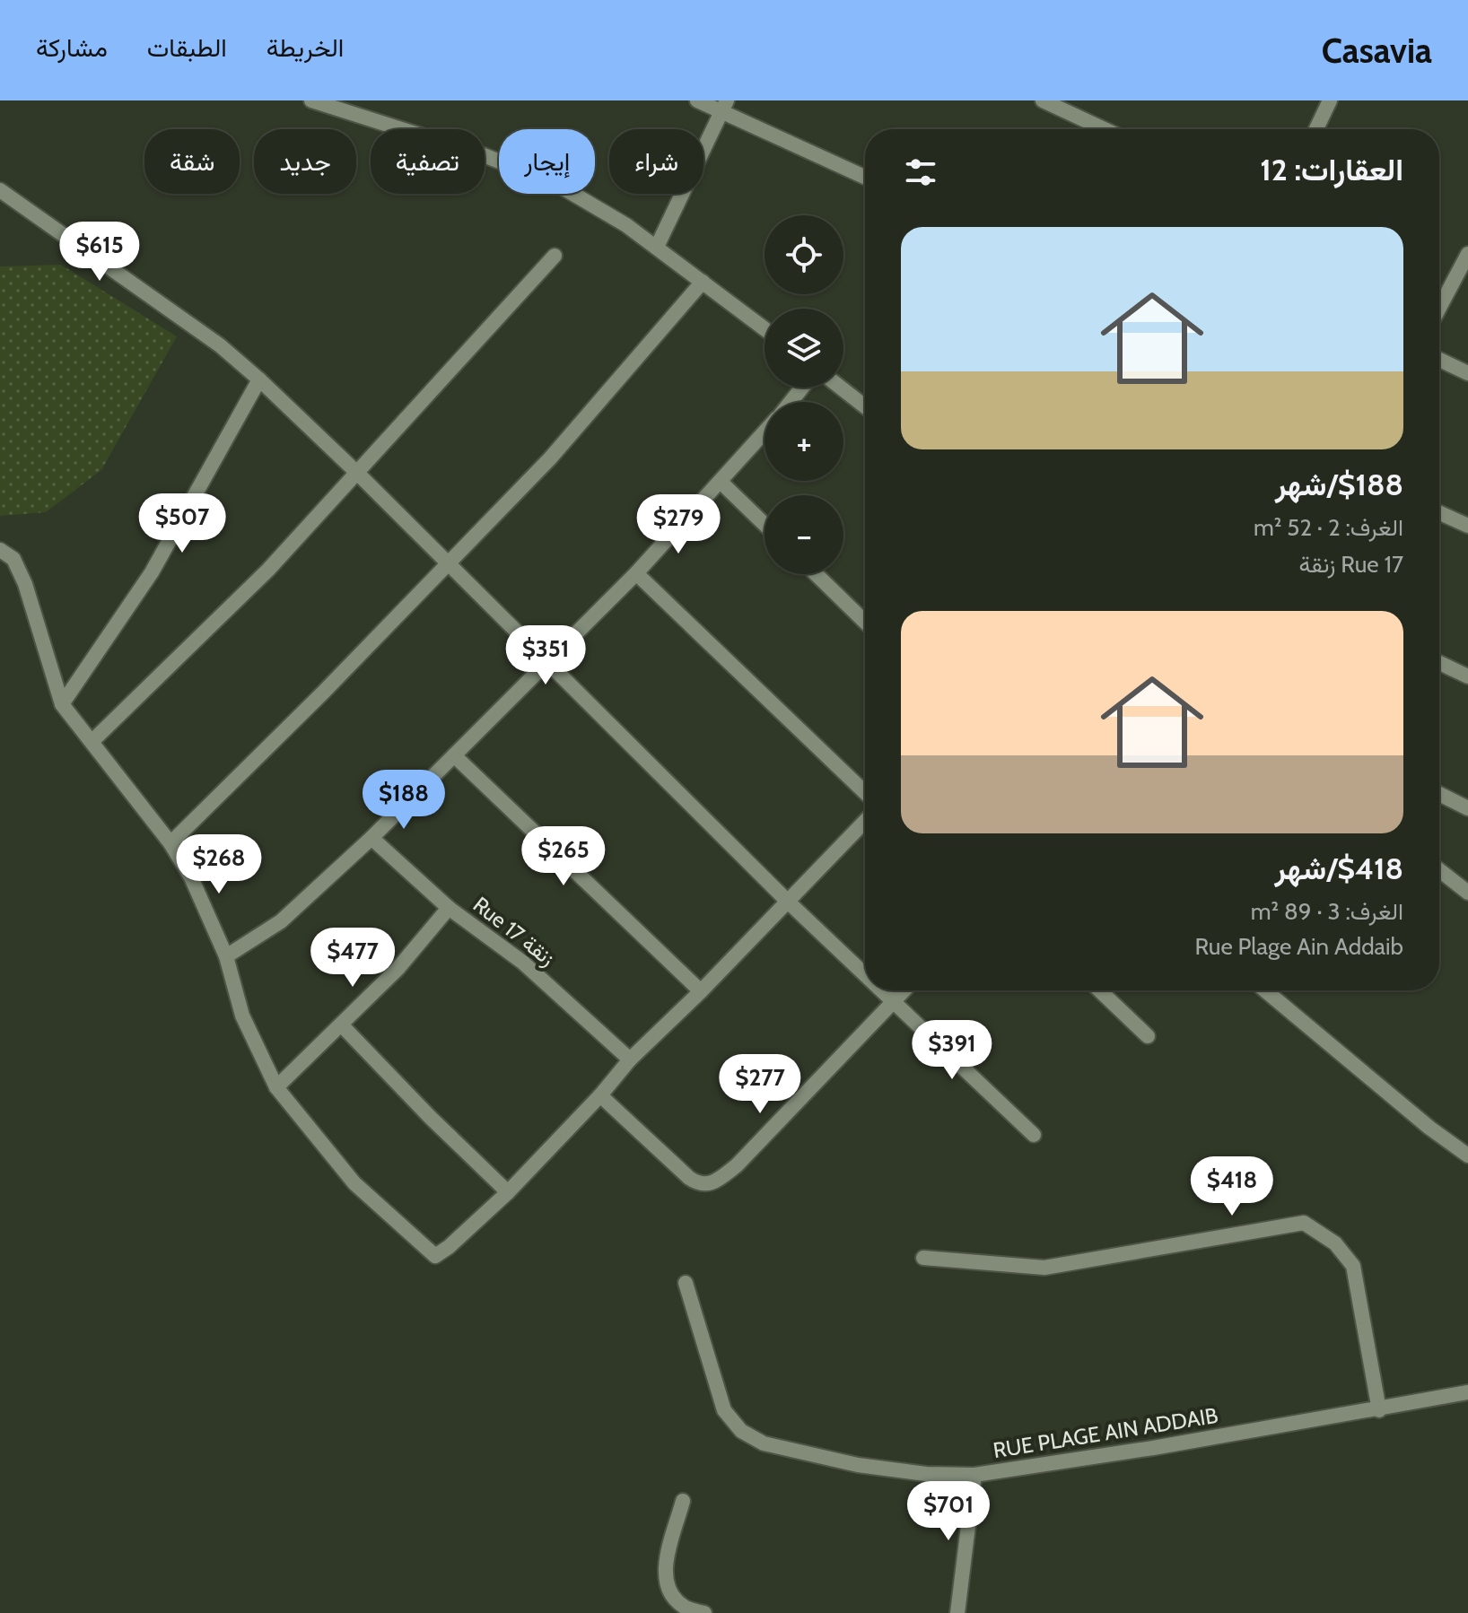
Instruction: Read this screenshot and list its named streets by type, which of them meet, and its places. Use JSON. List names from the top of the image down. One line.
{"streets":{"street":["Rue 17 زنقة","RUE PLAGE AIN ADDAIB"]},"page":{"header":"Casavia","nav":["الخريطة","الطبقات","مشاركة"],"chip":["شراء","إيجار","تصفية","جديد","شقة"],"heading":"العقارات: 12","map_buttons":["+","−"],"list":[{"name":"$188/شهر","note":"الغرف: 2 · 52 m² · Rue 17 زنقة"},{"name":"$418/شهر","note":"الغرف: 3 · 89 m² · Rue Plage Ain Addaib"}],"price":["$615","$507","$279","$351","$188","$265","$268","$477","$391","$277","$418","$701"]}}
